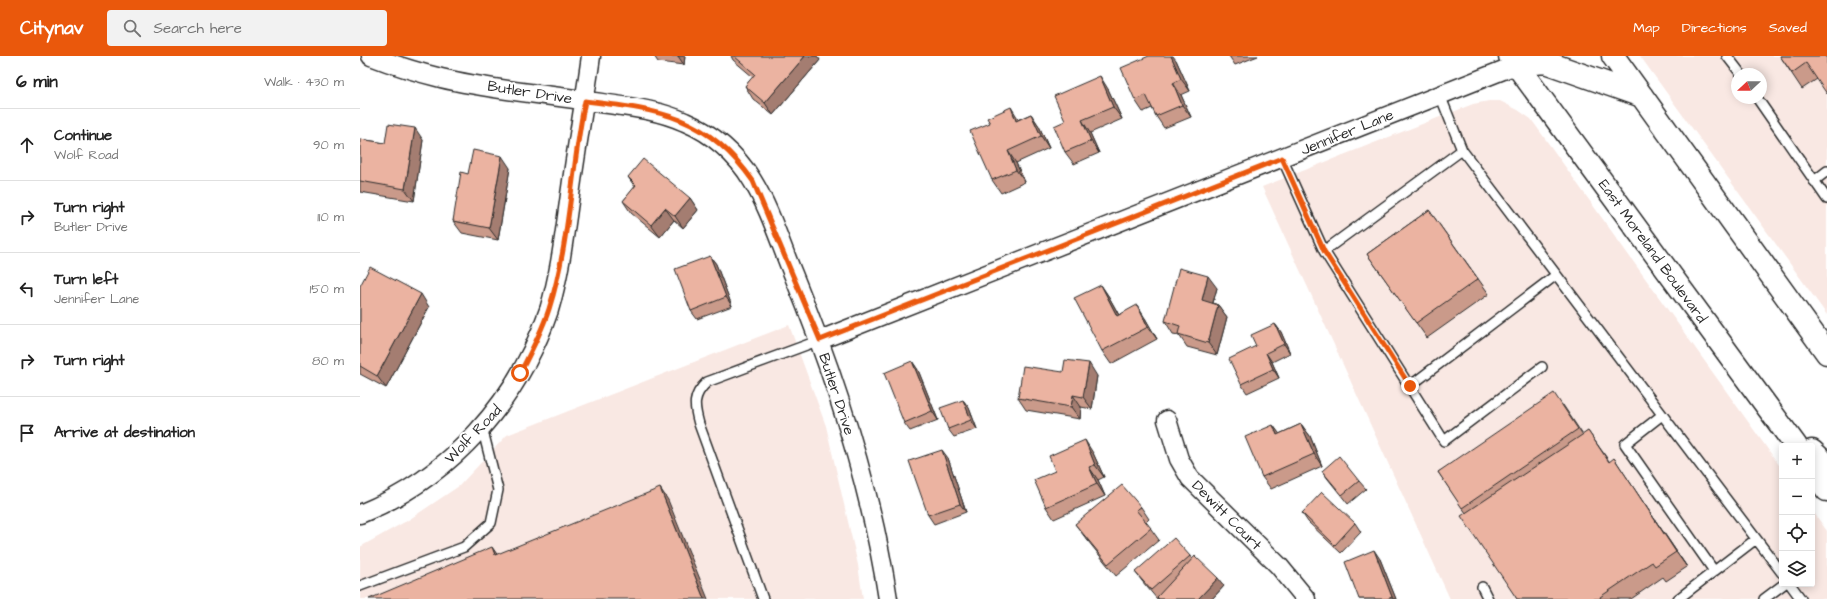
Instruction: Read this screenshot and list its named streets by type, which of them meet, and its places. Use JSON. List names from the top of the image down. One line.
{"streets":{"main road":["East Moreland Boulevard"],"street":["Butler Drive","Jennifer Lane","Wolf Road","Dewitt Court"]},"crossings":[["Butler Drive","Jennifer Lane"],["Butler Drive","Wolf Road"],["Jennifer Lane","East Moreland Boulevard"]],"north":"left","page":{"header":"Citynav","search":"Search here","nav":["Map","Directions","Saved"],"heading":["6 min","Walk · 430 m"],"list":[["Continue","Wolf Road","90 m"],["Turn right","Butler Drive","110 m"],["Turn left","Jennifer Lane","150 m"],["Turn right","80 m"],"Arrive at destination"],"map_buttons":["+","−"]}}
